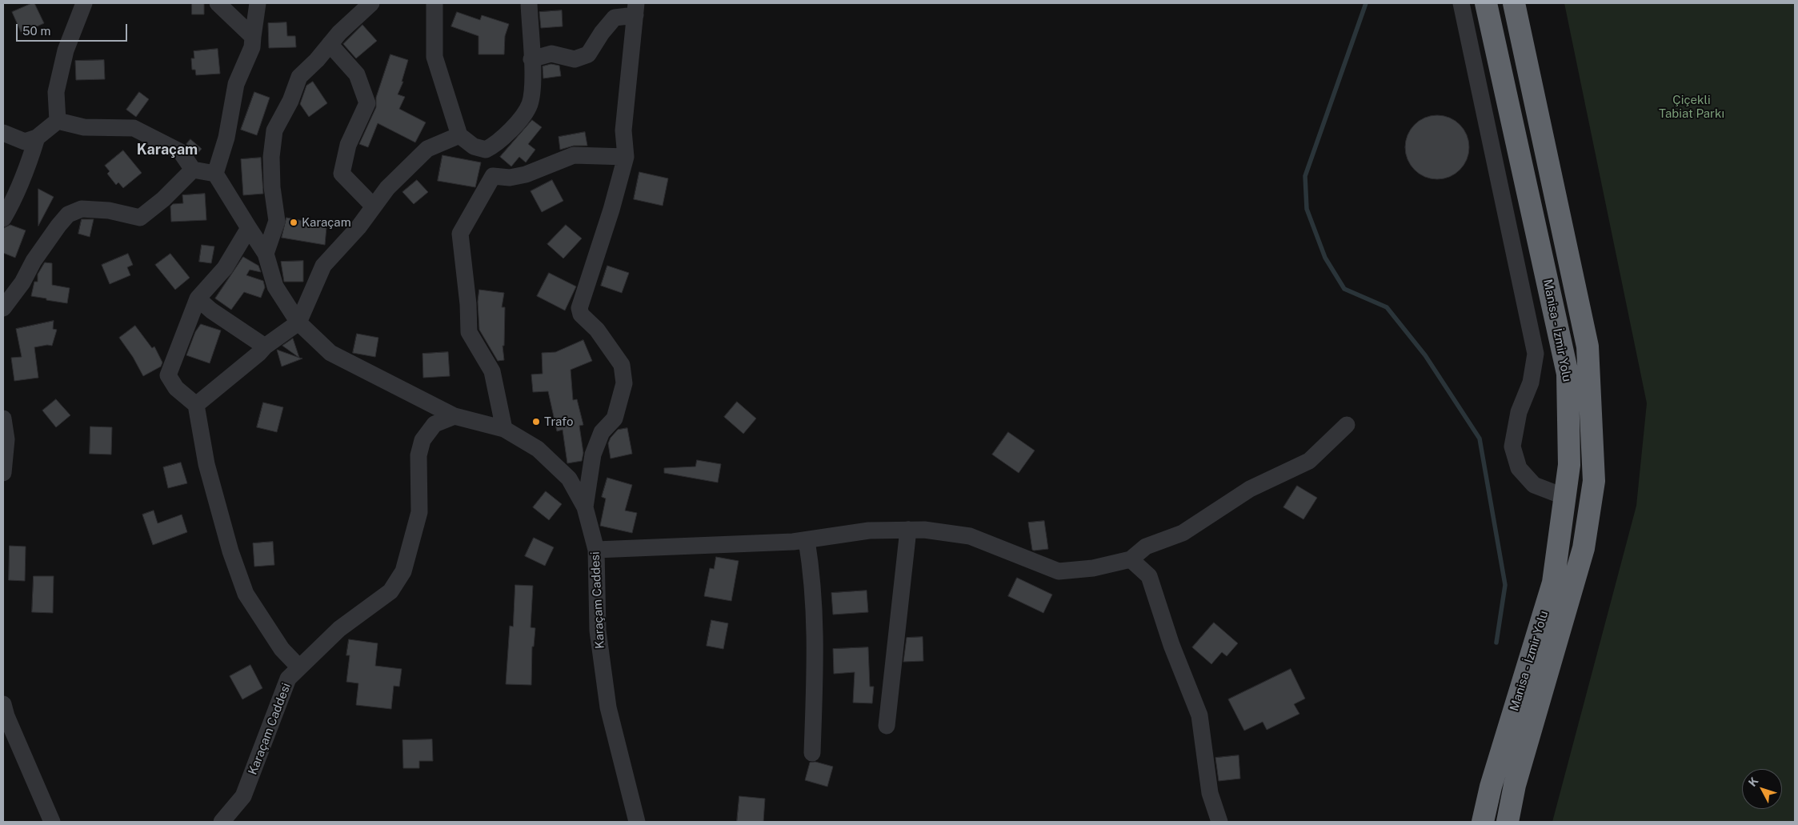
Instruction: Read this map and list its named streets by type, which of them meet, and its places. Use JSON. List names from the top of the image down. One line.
{"streets":{"highway":["Manisa - İzmir Yolu"],"street":["Karaçam Caddesi"]},"districts":["Karaçam"],"parks":["Çiçekli Tabiat Parkı"],"places":["Karaçam","Trafo"],"scale_bar":"50 m","north":"top left"}
